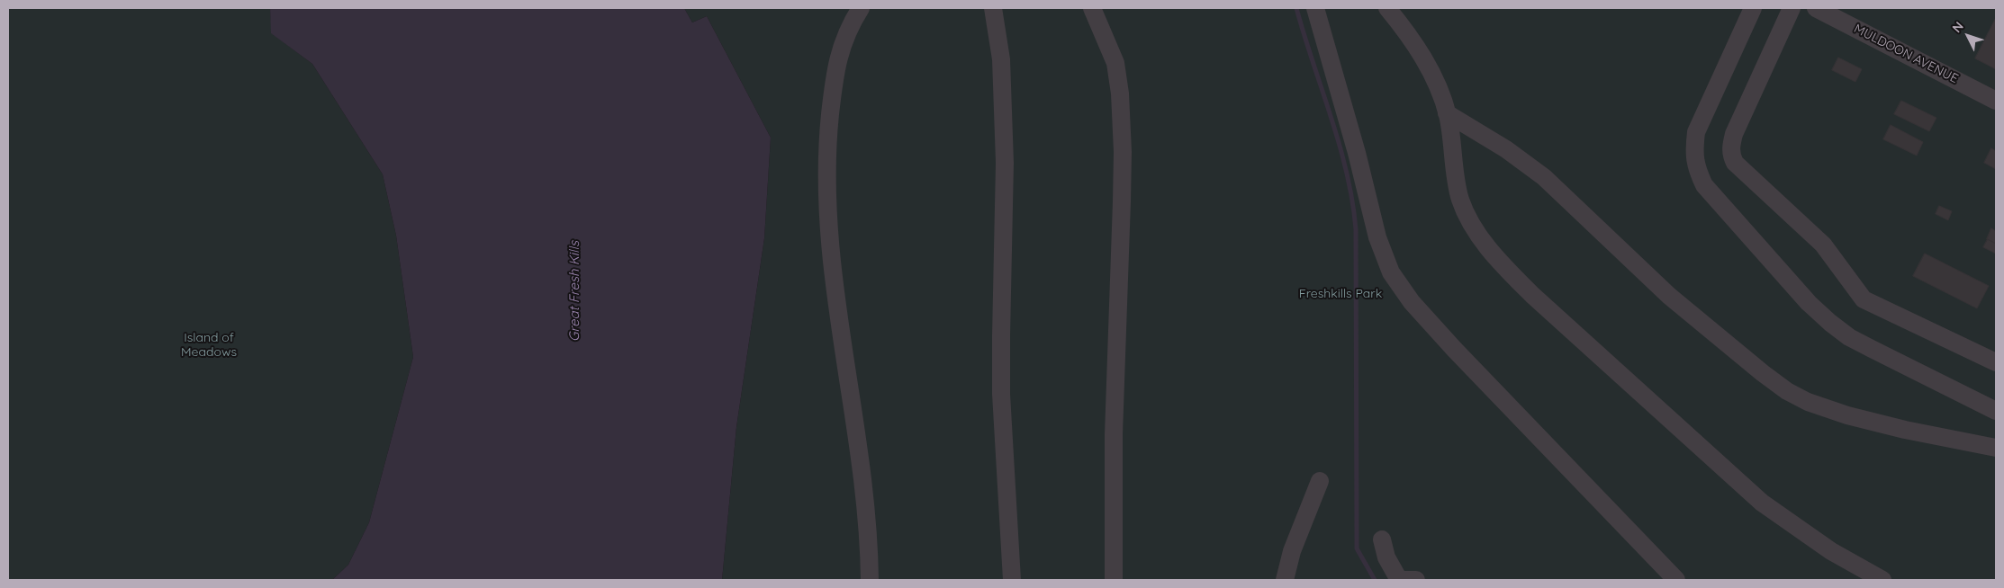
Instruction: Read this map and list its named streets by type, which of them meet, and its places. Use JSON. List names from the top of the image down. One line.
{"streets":{"street":["MULDOON AVENUE"]},"water":["Great Fresh Kills"],"parks":["Freshkills Park","Island of Meadows"],"north":"top left"}
